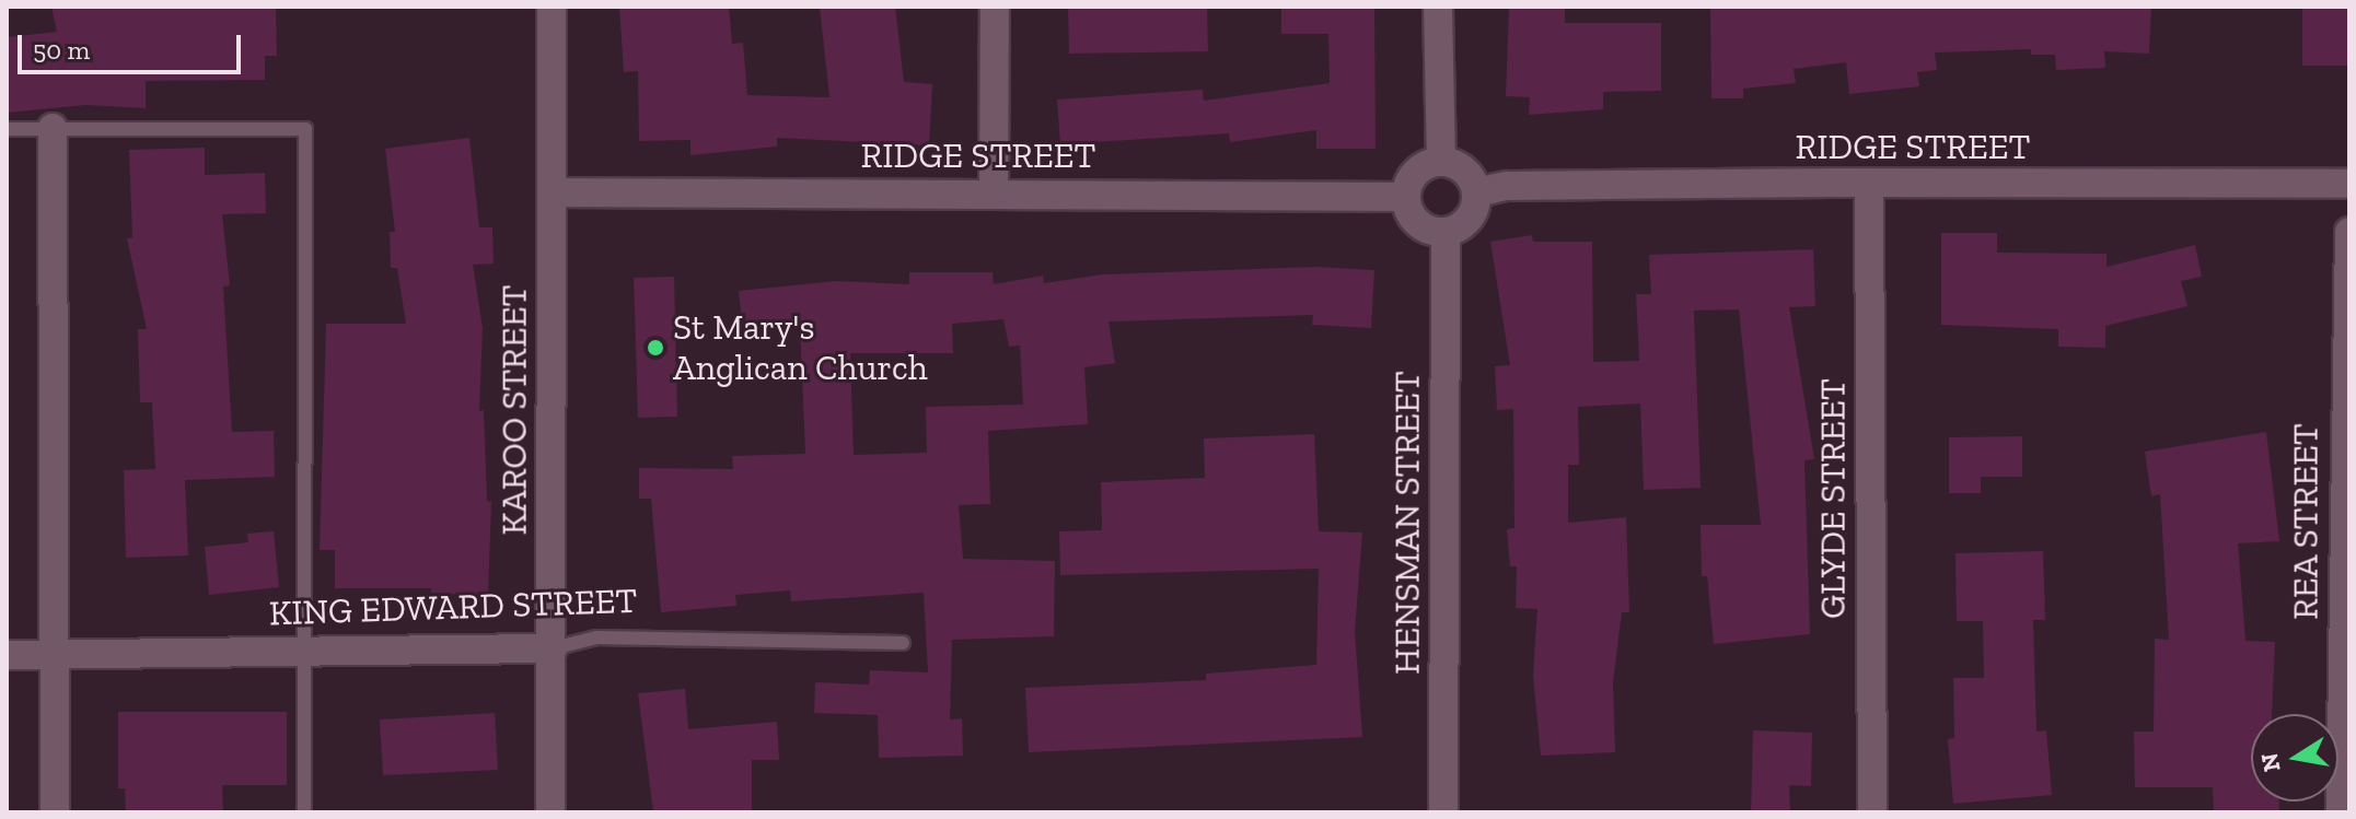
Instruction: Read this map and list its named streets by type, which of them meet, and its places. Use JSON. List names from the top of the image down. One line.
{"streets":{"street":["RIDGE STREET","KAROO STREET","GLYDE STREET","REA STREET","HENSMAN STREET","KING EDWARD STREET"]},"crossings":[["RIDGE STREET","KAROO STREET"],["RIDGE STREET","GLYDE STREET"],["RIDGE STREET","HENSMAN STREET"],["KAROO STREET","KING EDWARD STREET"]],"places":["St Mary's Anglican Church"],"scale_bar":"50 m","north":"left"}
